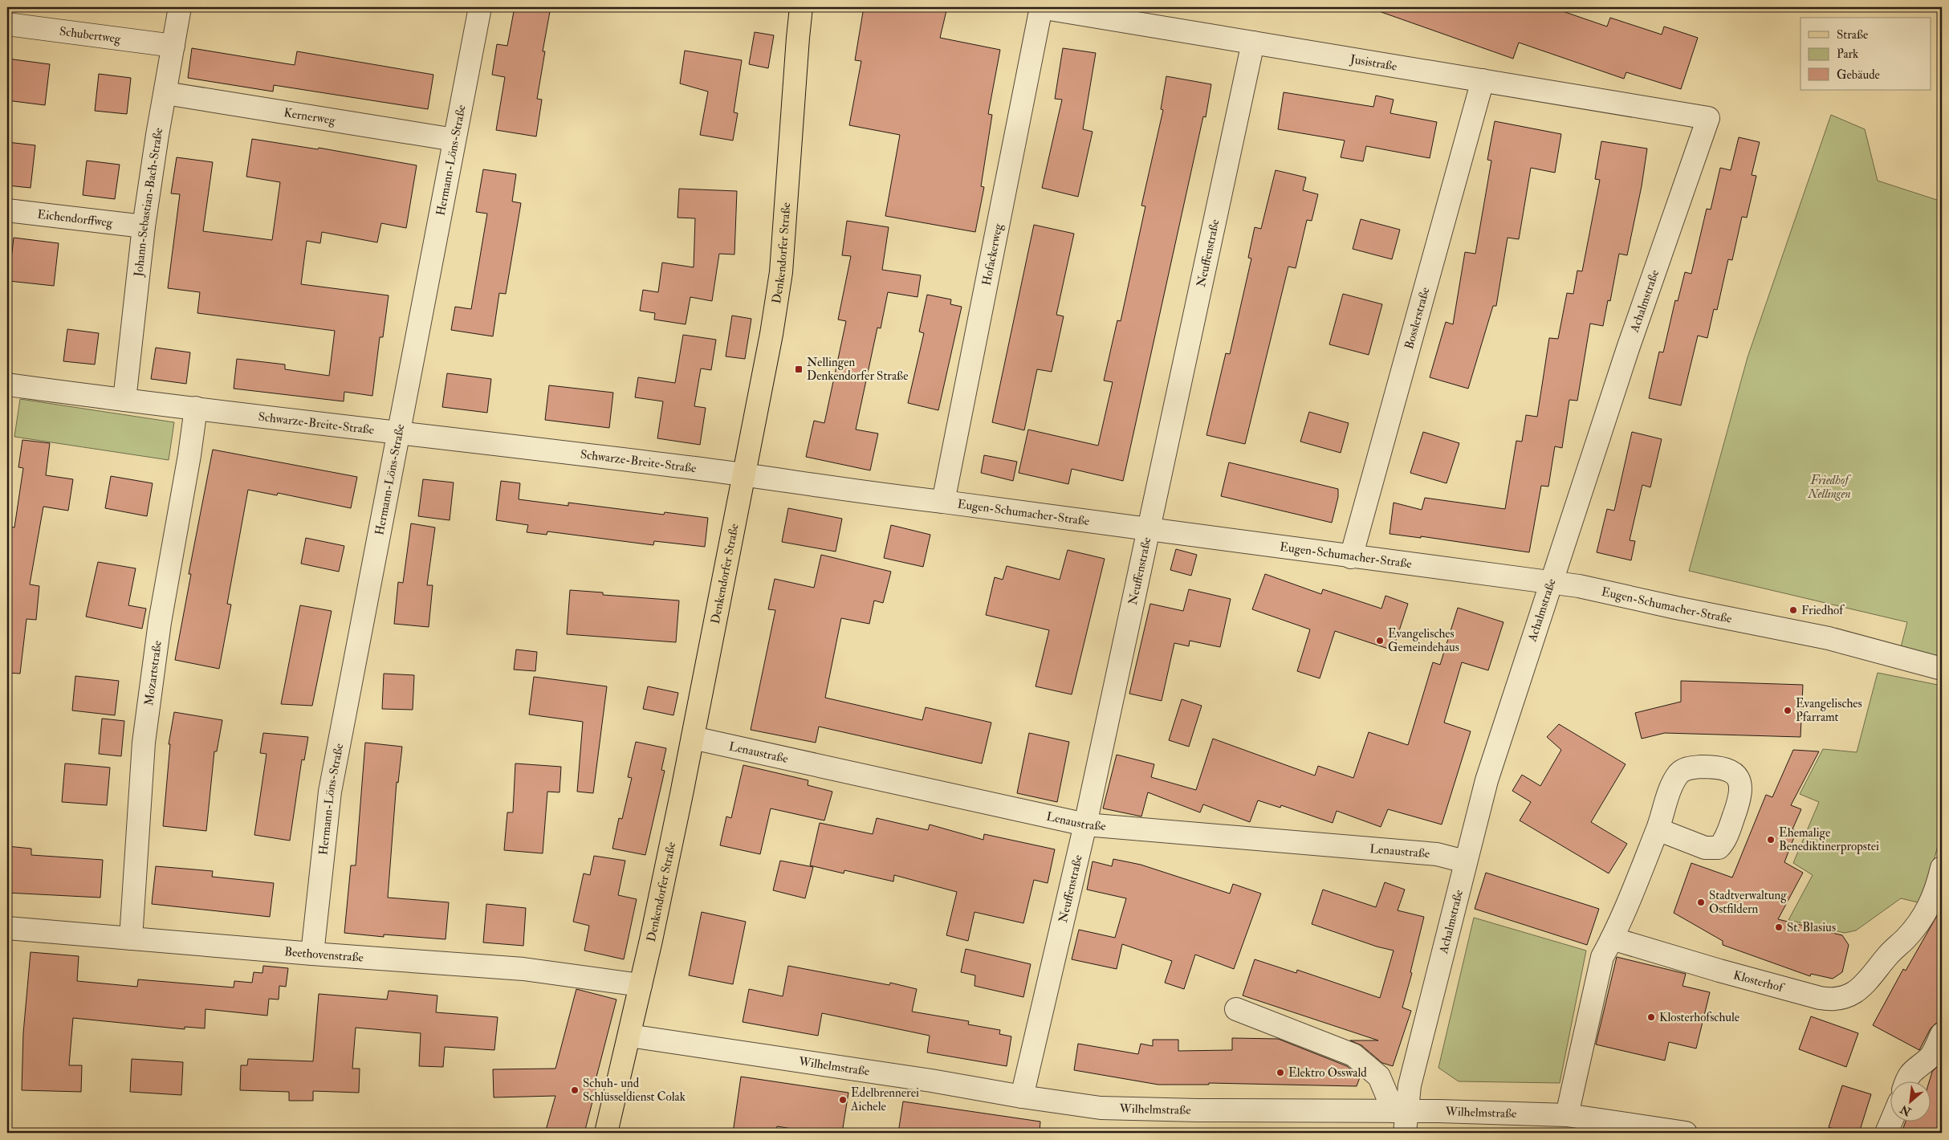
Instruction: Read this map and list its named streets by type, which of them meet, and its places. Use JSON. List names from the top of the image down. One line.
{"streets":{"main road":["Denkendorfer Straße"],"street":["Schubertweg","Jusistraße","Kernerweg","Hermann-Löns-Straße","Johann-Sebastian-Bach-Straße","Eichendorffweg","Neuffenstraße","Hofackerweg","Achalmstraße","Bosslerstraße","Schwarze-Breite-Straße","Eugen-Schumacher-Straße","Mozartstraße","Lenaustraße","Beethovenstraße","Klosterhof","Wilhelmstraße"]},"crossings":[["Schubertweg","Johann-Sebastian-Bach-Straße"],["Jusistraße","Neuffenstraße"],["Jusistraße","Hofackerweg"],["Jusistraße","Achalmstraße"],["Jusistraße","Bosslerstraße"],["Kernerweg","Hermann-Löns-Straße"],["Kernerweg","Johann-Sebastian-Bach-Straße"],["Hermann-Löns-Straße","Schwarze-Breite-Straße"],["Hermann-Löns-Straße","Beethovenstraße"],["Johann-Sebastian-Bach-Straße","Eichendorffweg"],["Johann-Sebastian-Bach-Straße","Schwarze-Breite-Straße"],["Neuffenstraße","Eugen-Schumacher-Straße"],["Neuffenstraße","Lenaustraße"],["Neuffenstraße","Wilhelmstraße"],["Denkendorfer Straße","Schwarze-Breite-Straße"],["Denkendorfer Straße","Eugen-Schumacher-Straße"],["Denkendorfer Straße","Lenaustraße"],["Denkendorfer Straße","Beethovenstraße"],["Denkendorfer Straße","Wilhelmstraße"],["Hofackerweg","Eugen-Schumacher-Straße"],["Achalmstraße","Eugen-Schumacher-Straße"],["Achalmstraße","Lenaustraße"],["Achalmstraße","Wilhelmstraße"],["Bosslerstraße","Eugen-Schumacher-Straße"],["Schwarze-Breite-Straße","Eugen-Schumacher-Straße"],["Schwarze-Breite-Straße","Mozartstraße"],["Mozartstraße","Beethovenstraße"]],"parks":["Friedhof Nellingen"],"places":{"transit":["Nellingen Denkendorfer Straße"],"other":["Friedhof","Evangelisches Gemeindehaus","Evangelisches Pfarramt","Ehemalige Benediktinerpropstei","Stadtverwaltung Ostfildern","St. Blasius","Klosterhofschule","Elektro Osswald","Schuh- und Schlüsseldienst Colak","Edelbrennerei Aichele"]},"legend":["Straße","Park","Gebäude"],"north":"bottom left"}
